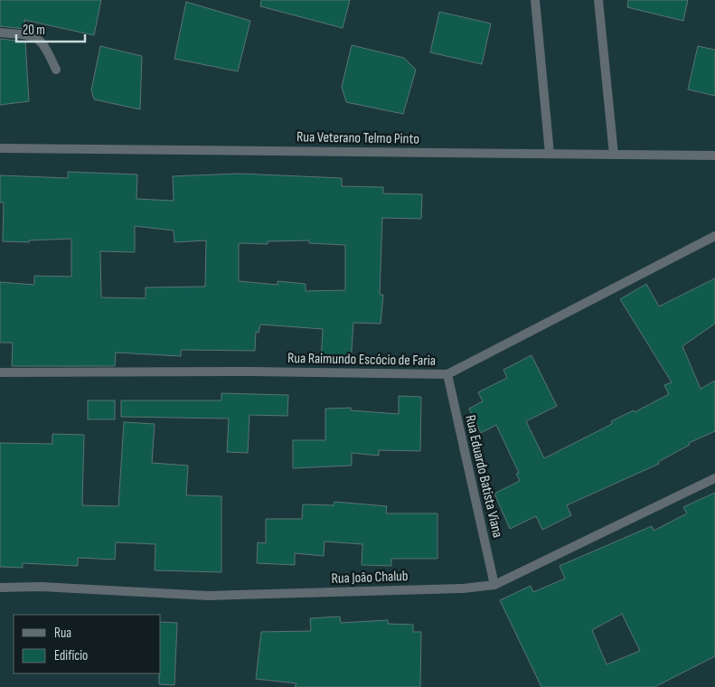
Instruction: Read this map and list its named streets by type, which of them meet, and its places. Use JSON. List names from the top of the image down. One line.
{"streets":{"street":["Rua Veterano Telmo Pinto","Rua Raimundo Escócio de Faria","Rua Eduardo Batista Viana","Rua João Chalub"]},"crossings":[["Rua Raimundo Escócio de Faria","Rua Eduardo Batista Viana"],["Rua Eduardo Batista Viana","Rua João Chalub"]],"legend":["Rua","Edifício"],"scale_bar":"20 m"}
